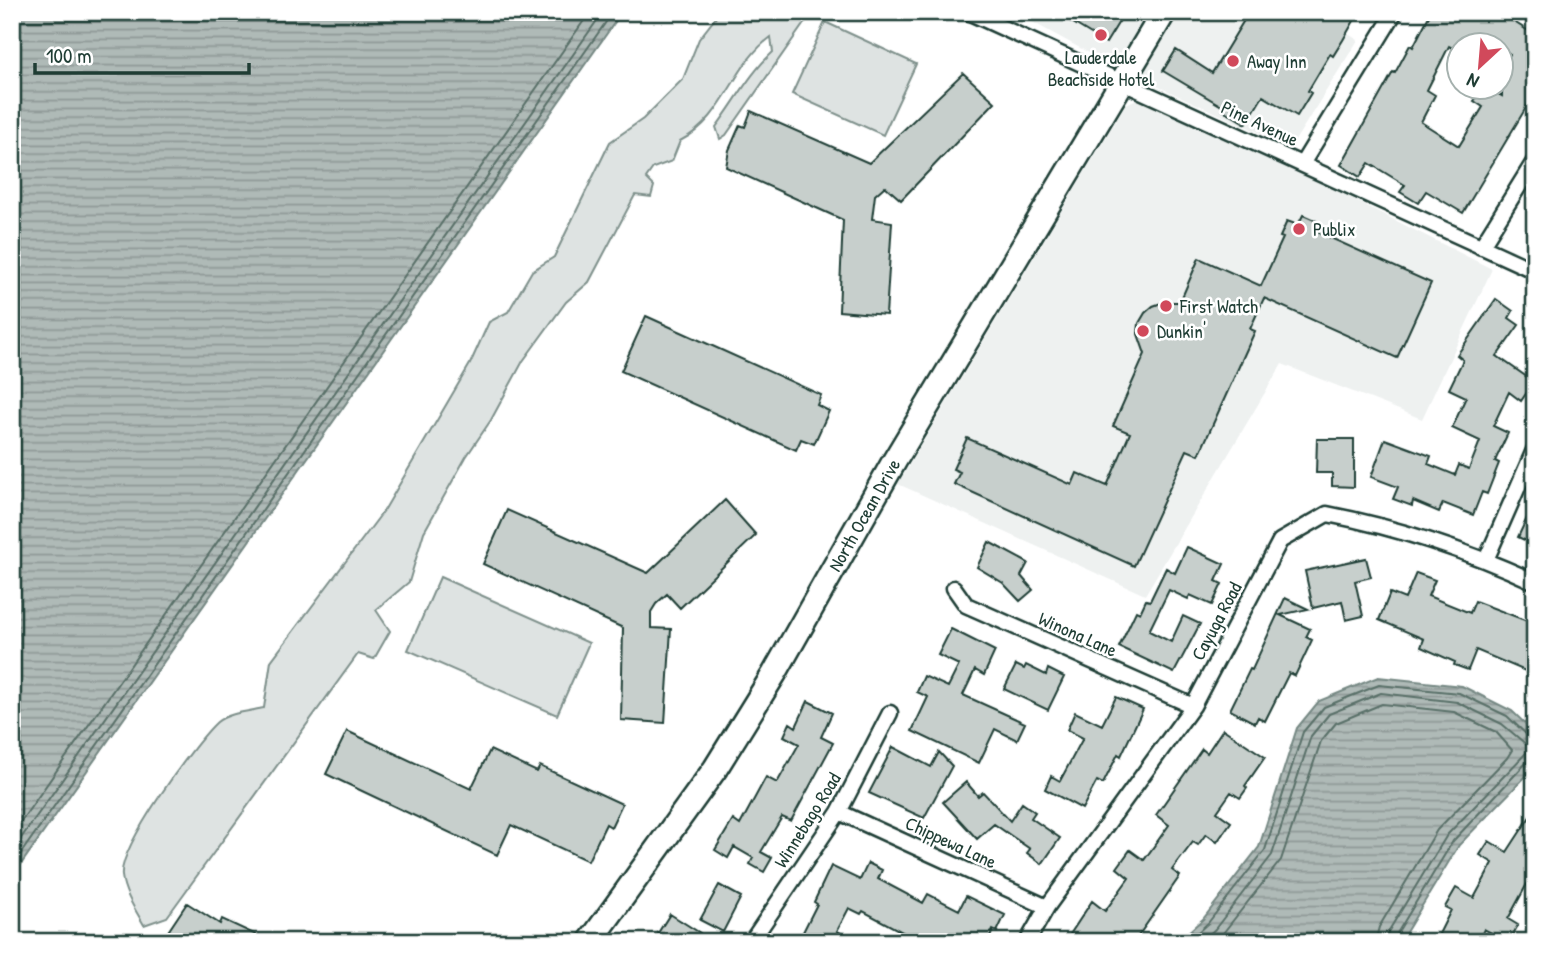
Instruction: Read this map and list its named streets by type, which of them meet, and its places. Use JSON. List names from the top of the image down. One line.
{"streets":{"main road":["North Ocean Drive"],"street":["Pine Avenue","Cayuga Road","Winona Lane","Winnebago Road","Chippewa Lane"]},"crossings":[["Pine Avenue","North Ocean Drive"],["Cayuga Road","Winona Lane"],["Cayuga Road","Chippewa Lane"],["Winnebago Road","Chippewa Lane"]],"places":["Lauderdale Beachside Hotel","Away Inn","Publix","First Watch","Dunkin'"],"scale_bar":"100 m","north":"bottom left"}
